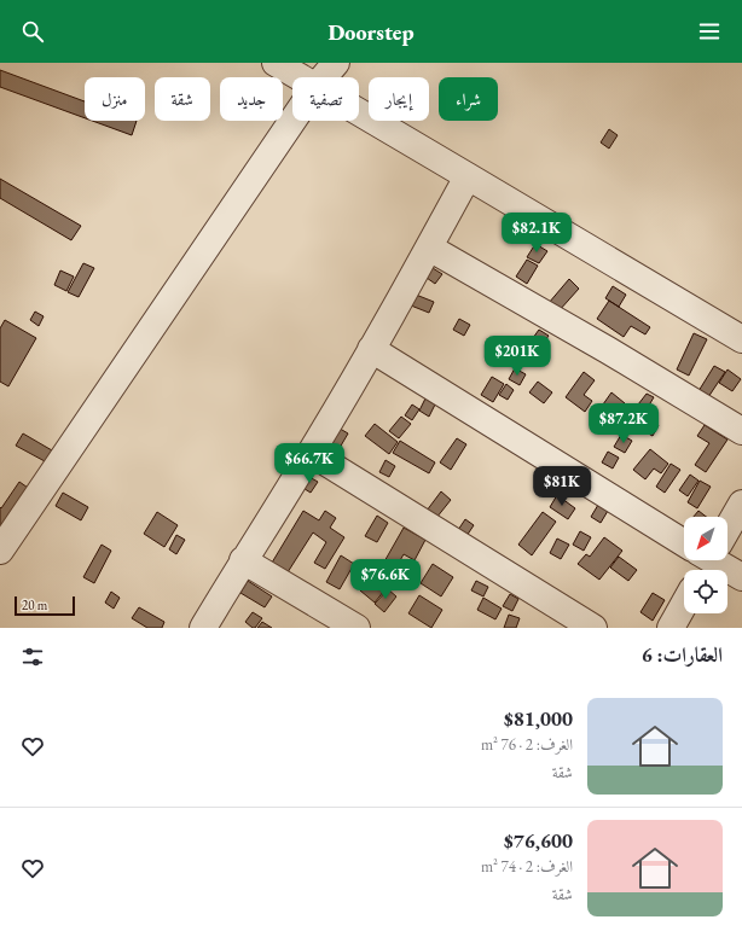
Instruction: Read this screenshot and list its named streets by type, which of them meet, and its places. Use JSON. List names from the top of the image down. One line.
{"scale_bar":"20 m","north":"bottom left","page":{"header":"Doorstep","chip":["شراء","إيجار","تصفية","جديد","شقة","منزل"],"price":["$82.1K","$201K","$87.2K","$66.7K","$81K","$76.6K"],"scale":"20 m","heading":"العقارات: 6","list":[{"name":"$81,000","note":"الغرف: 2 · 76 m² · شقة"},{"name":"$76,600","note":"الغرف: 2 · 74 m² · شقة"}]}}
